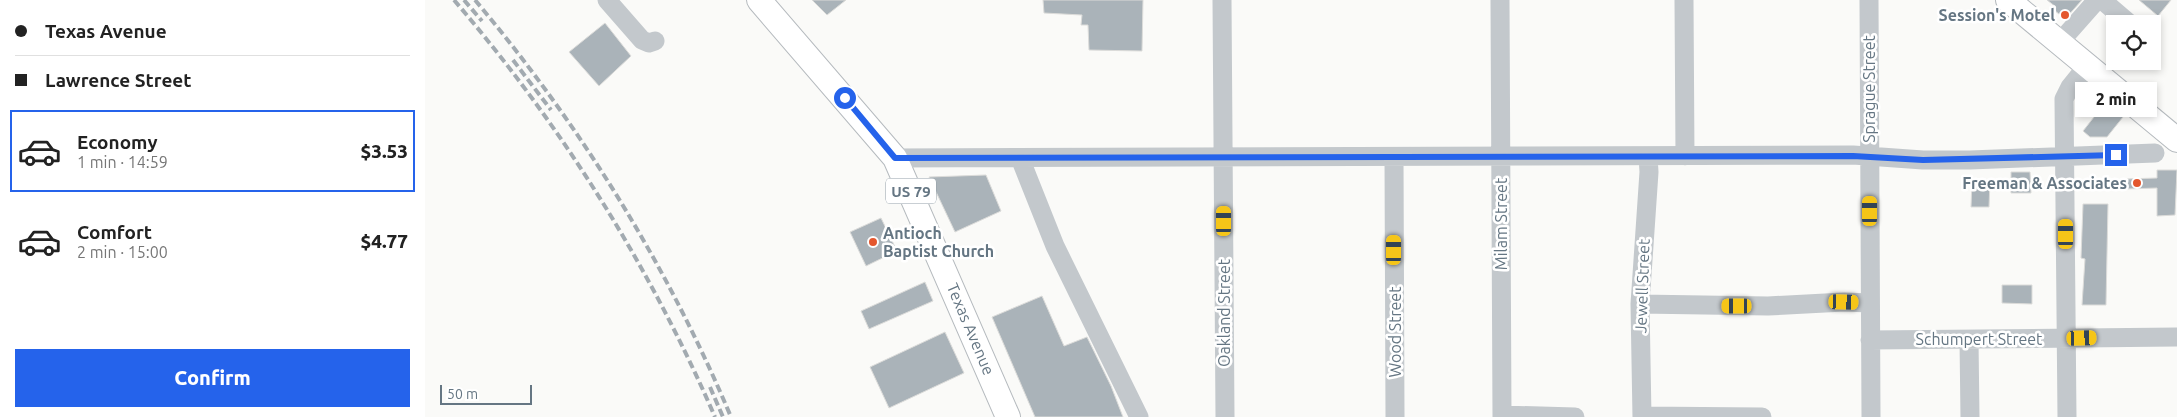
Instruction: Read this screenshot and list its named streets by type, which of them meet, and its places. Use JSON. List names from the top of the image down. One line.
{"streets":{"main road":["US 79","Texas Avenue"],"street":["Sprague Street","Milam Street","Jewell Street","Oakland Street","Wood Street","Schumpert Street"]},"crossings":[["Sprague Street","Schumpert Street"]],"places":["Session's Motel","Freeman & Associates","Antioch Baptist Church"],"scale_bar":"50 m","page":{"banner":["Texas Avenue","Lawrence Street"],"bubble":"2 min","list":[{"name":"Economy","note":"1 min · 14:59","value":"$3.53"},{"name":"Comfort","note":"2 min · 15:00","value":"$4.77"}],"buttons":"Confirm","scale":"50 m"}}
